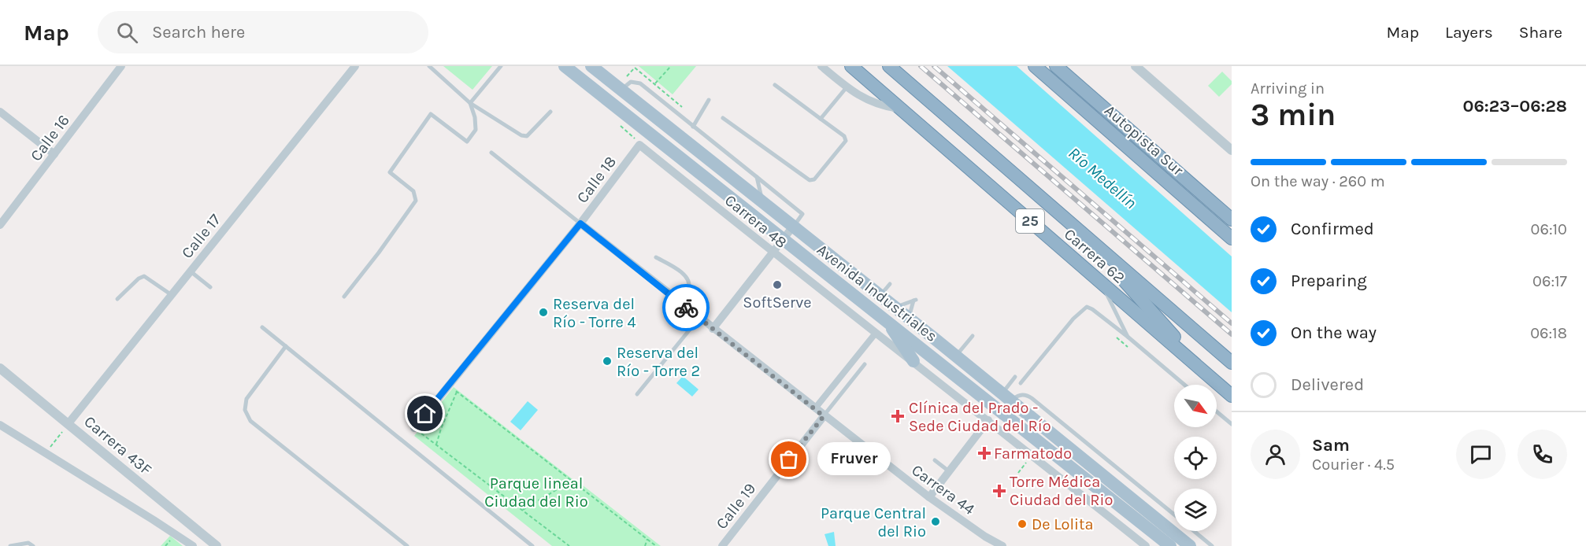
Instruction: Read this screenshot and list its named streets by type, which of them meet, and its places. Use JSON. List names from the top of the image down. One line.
{"streets":{"highway":["Autopista Sur","25","Carrera 62"],"main road":["Avenida Industriales"],"street":["Calle 16","Calle 18","Carrera 48","Calle 17","Carrera 43F","Carrera 44","Calle 19"]},"crossings":[["Calle 18","Carrera 48"],["Calle 18","Carrera 44"],["Calle 17","Carrera 43F"],["Carrera 44","Calle 19"]],"water":["Río Medellín"],"parks":["Parque lineal Ciudad del Rio"],"places":{"other":["SoftServe","Reserva del Río - Torre 4","Reserva del Río - Torre 2","Fruver","Parque Central del Rio","De Lolita"],"health":["Clínica del Prado - Sede Ciudad del Río","Farmatodo","Torre Médica Ciudad del Rio"]},"north":"bottom right","page":{"header":"Map","search":"Search here","nav":["Map","Layers","Share"],"heading":["3 min","Arriving in","06:23–06:28"],"panel":["Sam","Courier · 4.5"],"bar":"On the way · 260 m","list":[["Confirmed","06:10"],["Preparing","06:17"],["On the way","06:18"],"Delivered"],"bubble":"Fruver"}}
